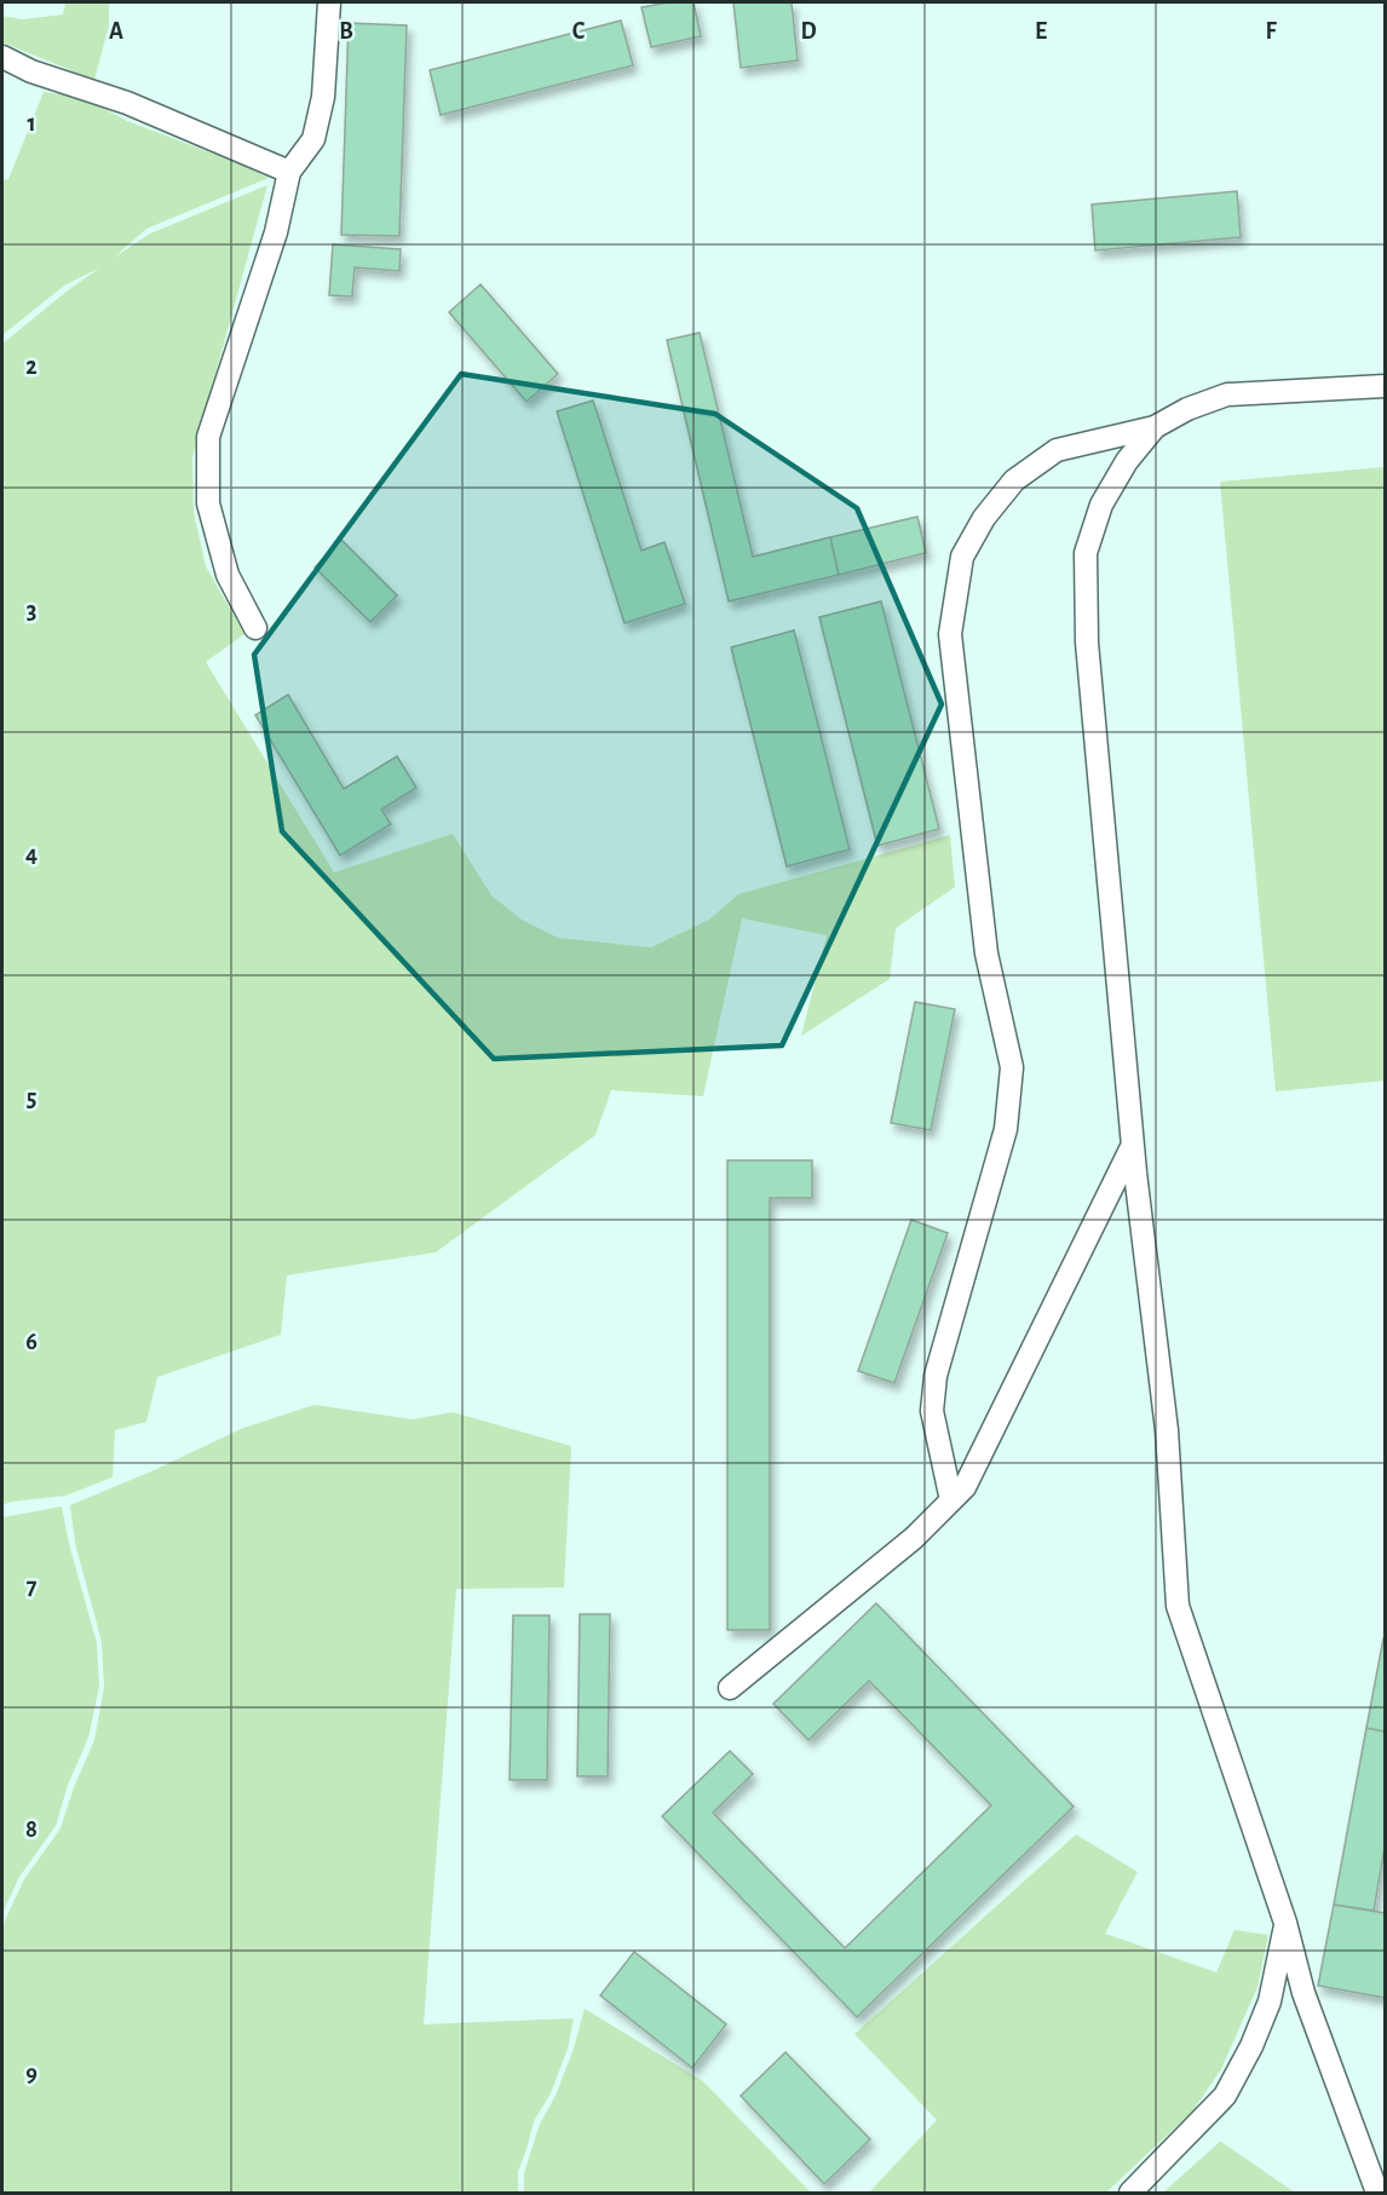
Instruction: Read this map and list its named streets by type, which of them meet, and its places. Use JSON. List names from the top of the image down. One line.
{"grid":{"columns":["A","B","C","D","E","F"],"rows":["1","2","3","4","5","6","7","8","9"]}}
